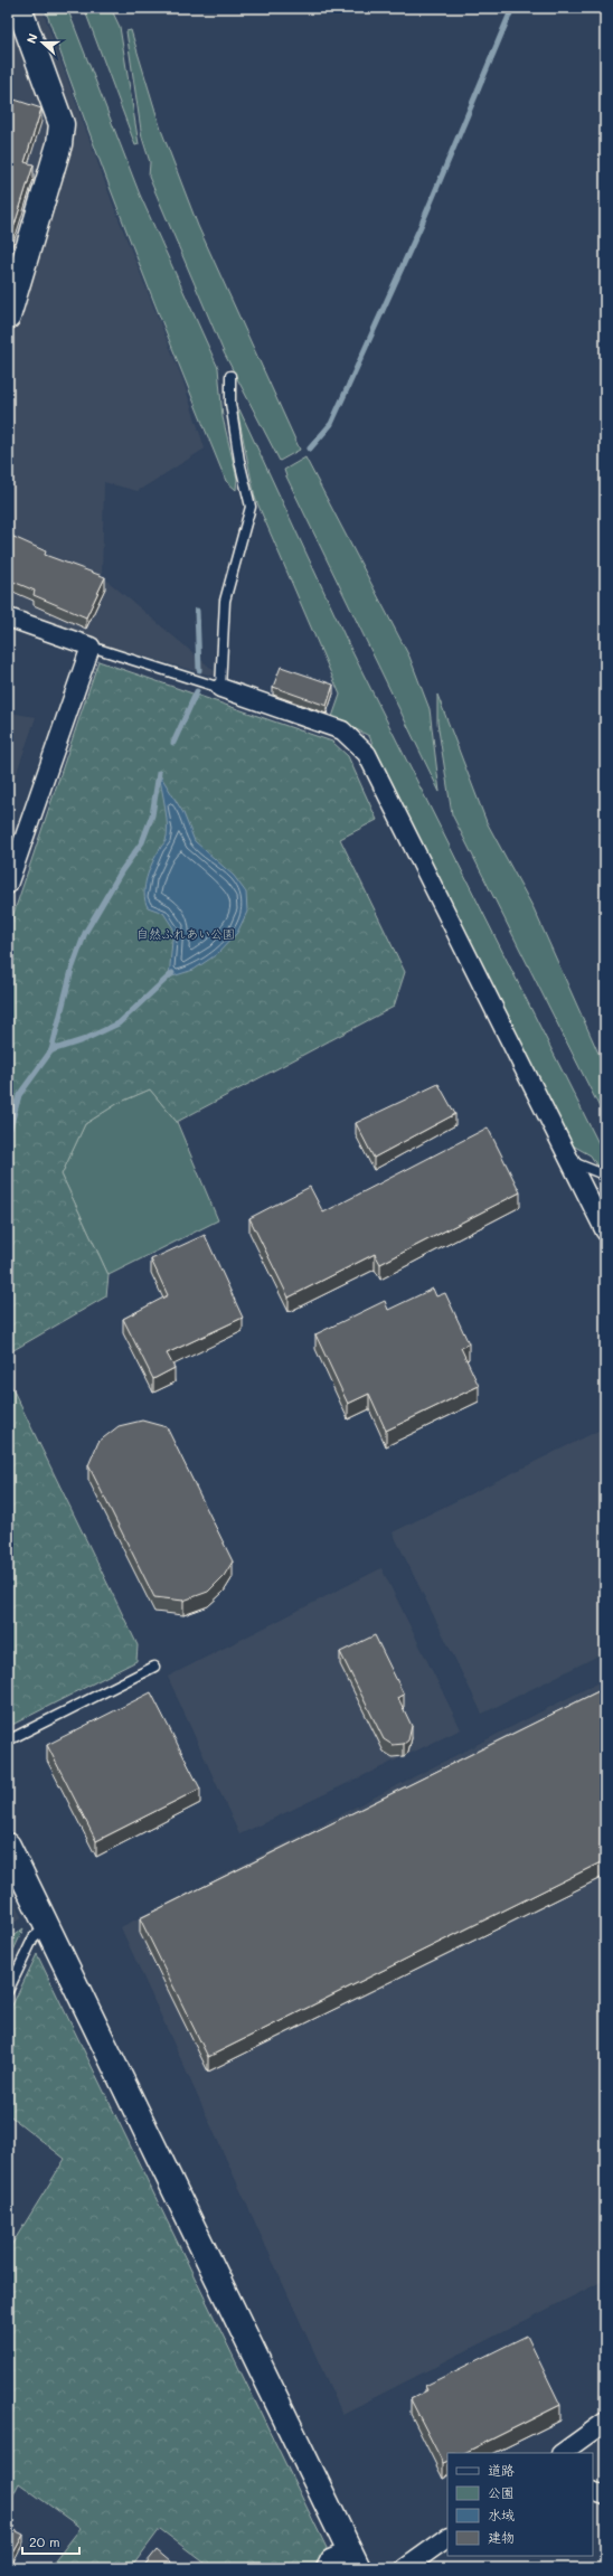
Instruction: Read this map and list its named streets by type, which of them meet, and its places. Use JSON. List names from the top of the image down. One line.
{"parks":["自然ふれあい公園"],"legend":["道路","公園","水域","建物"],"scale_bar":"20 m","north":"left"}
